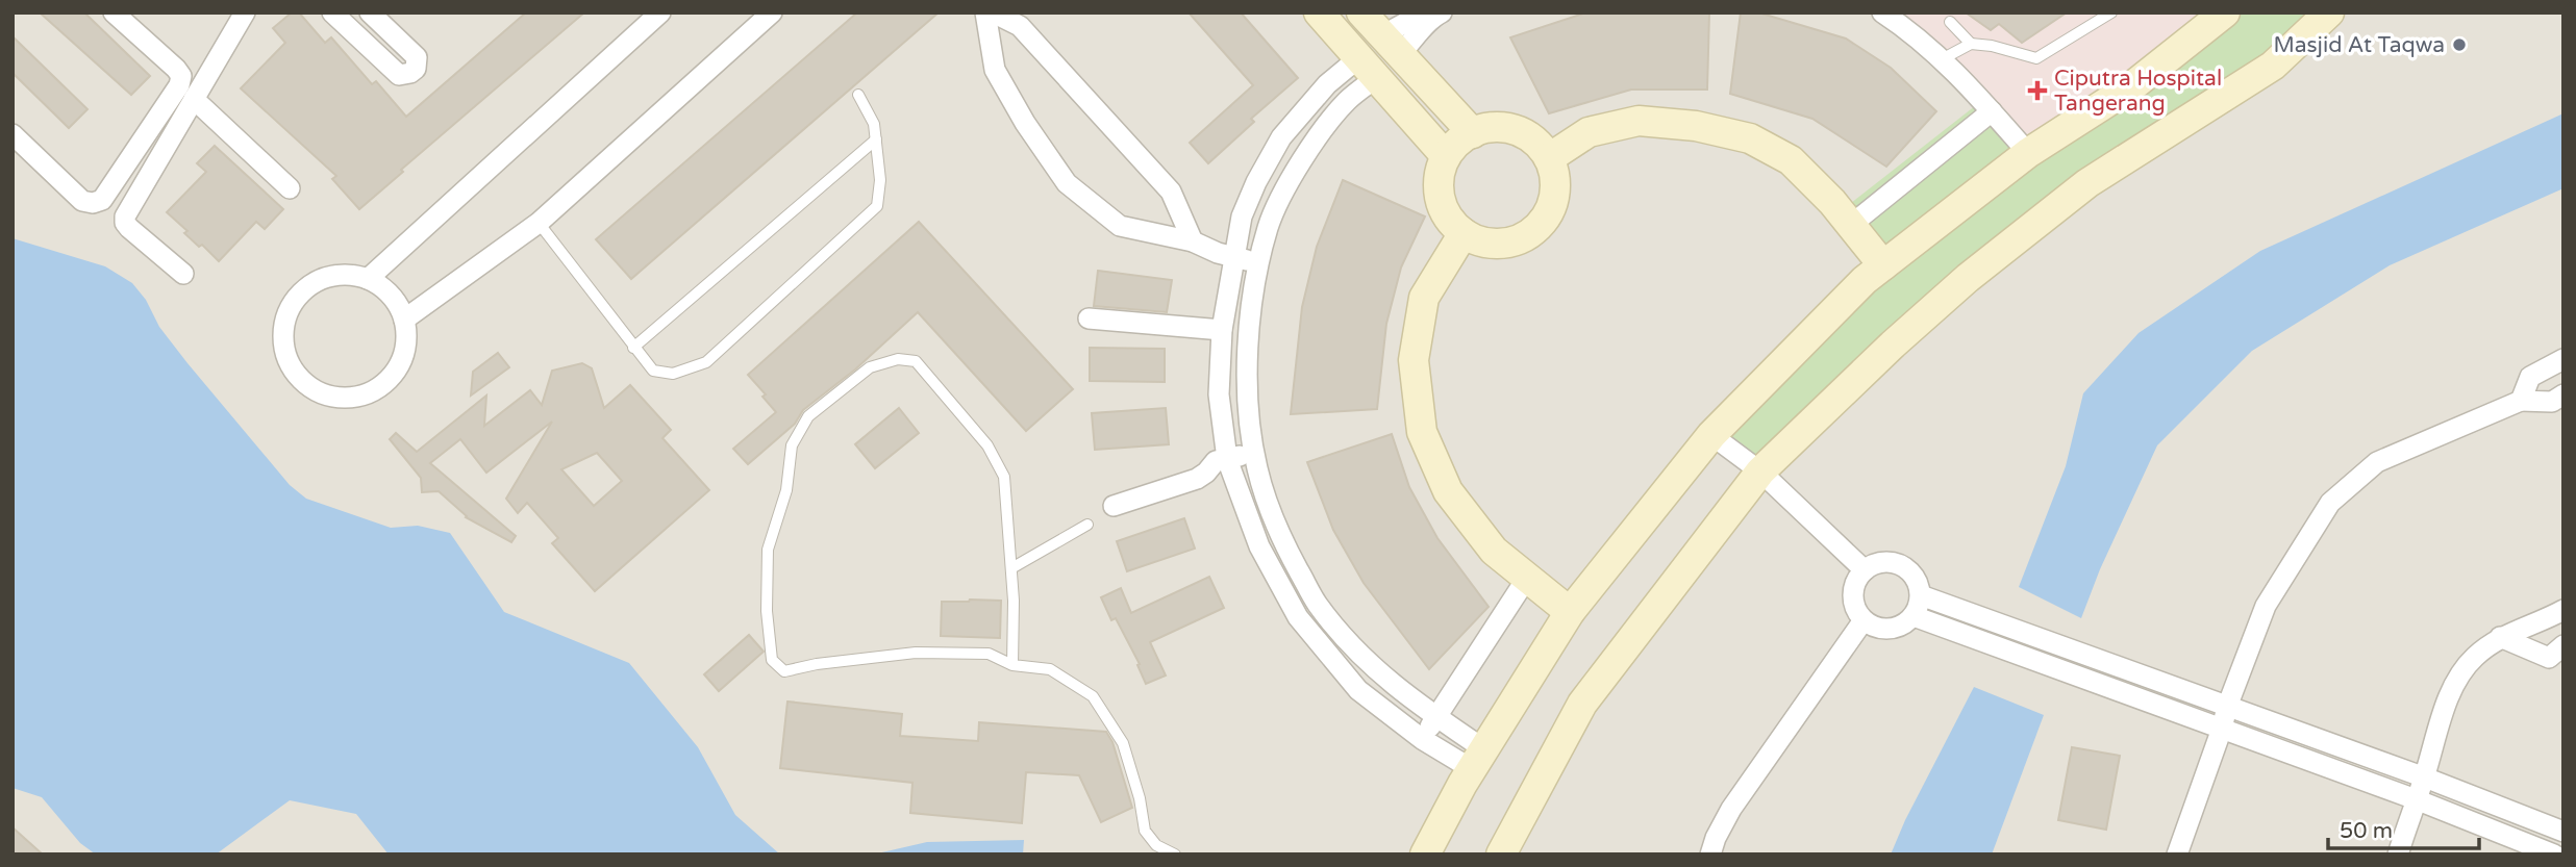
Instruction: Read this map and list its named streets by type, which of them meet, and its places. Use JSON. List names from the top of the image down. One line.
{"places":{"other":["Masjid At Taqwa"],"health":["Ciputra Hospital Tangerang"]},"scale_bar":"50 m"}
